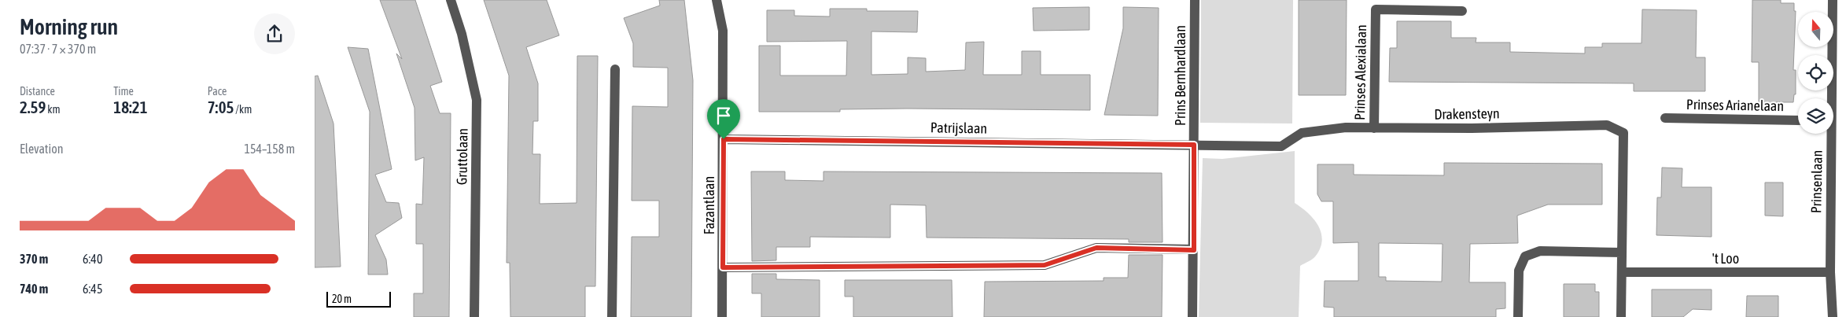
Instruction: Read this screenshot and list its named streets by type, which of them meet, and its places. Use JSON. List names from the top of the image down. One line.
{"streets":{"street":["Prinses Alexialaan","Prins Bernhardlaan","Prinses Arianelaan","Drakensteyn","Patrijslaan","Gruttolaan","Prinsenlaan","Fazantlaan","'t Loo"]},"crossings":[["Prinses Alexialaan","Drakensteyn"],["Prins Bernhardlaan","Drakensteyn"],["Prins Bernhardlaan","Patrijslaan"],["Drakensteyn","Patrijslaan"],["Patrijslaan","Fazantlaan"],["Prinsenlaan","'t Loo"]],"scale_bar":"20 m","north":"top","page":{"heading":["Morning run","07:37 · 7 × 370 m"],"stats":[["Distance","2.59 km"],["Time","18:21"],["Pace","7:05 /km"]],"chart":["Elevation","154–158 m"],"list":[{"name":"370 m","note":"6:40"},{"name":"740 m","note":"6:45"}],"scale":"20 m"}}
